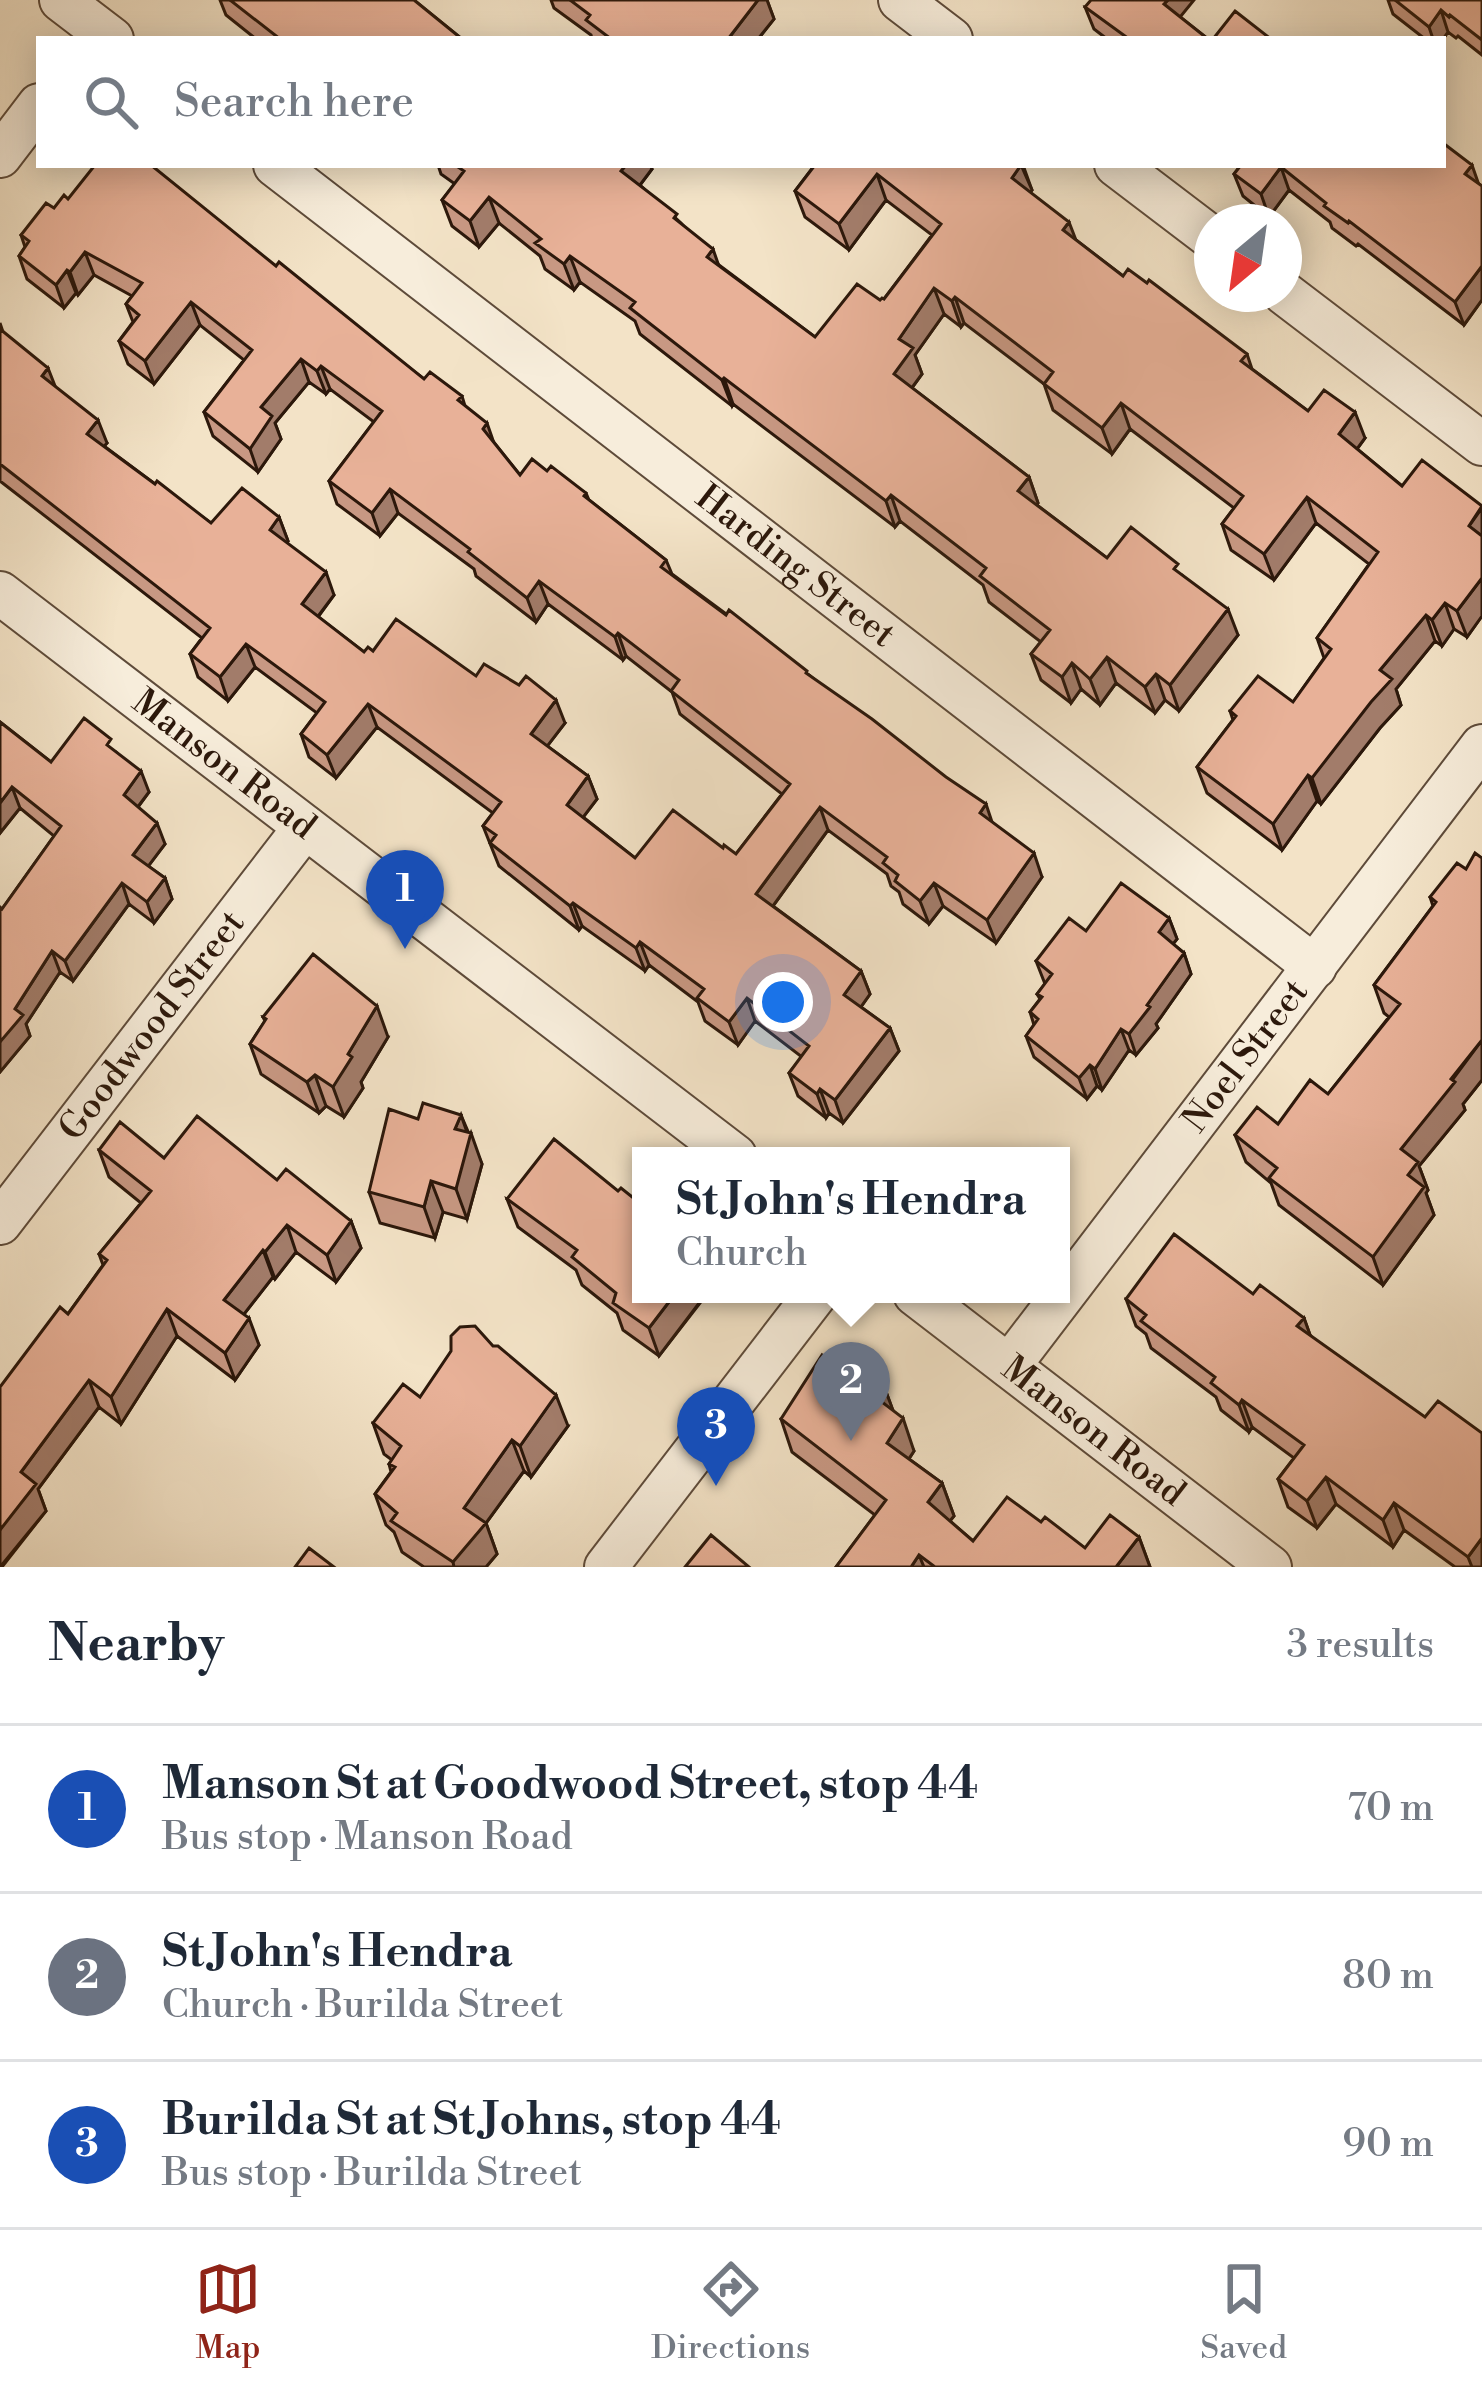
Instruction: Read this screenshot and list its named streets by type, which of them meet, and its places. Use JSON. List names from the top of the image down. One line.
{"streets":{"street":["Harding Street","Manson Road","Goodwood Street","Noel Street"]},"crossings":[["Harding Street","Noel Street"],["Manson Road","Goodwood Street"],["Manson Road","Noel Street"]],"north":"bottom left","page":{"search":"Search here","pins":["1","2","3"],"popup":["St John's Hendra","Church"],"heading":["Nearby","3 results"],"list":[{"mark":"1","name":"Manson St at Goodwood Street, stop 44","note":"Bus stop · Manson Road","value":"70 m"},{"mark":"2","name":"St John's Hendra","note":"Church · Burilda Street","value":"80 m"},{"mark":"3","name":"Burilda St at St Johns, stop 44","note":"Bus stop · Burilda Street","value":"90 m"}],"nav":["Map","Directions","Saved"]}}
